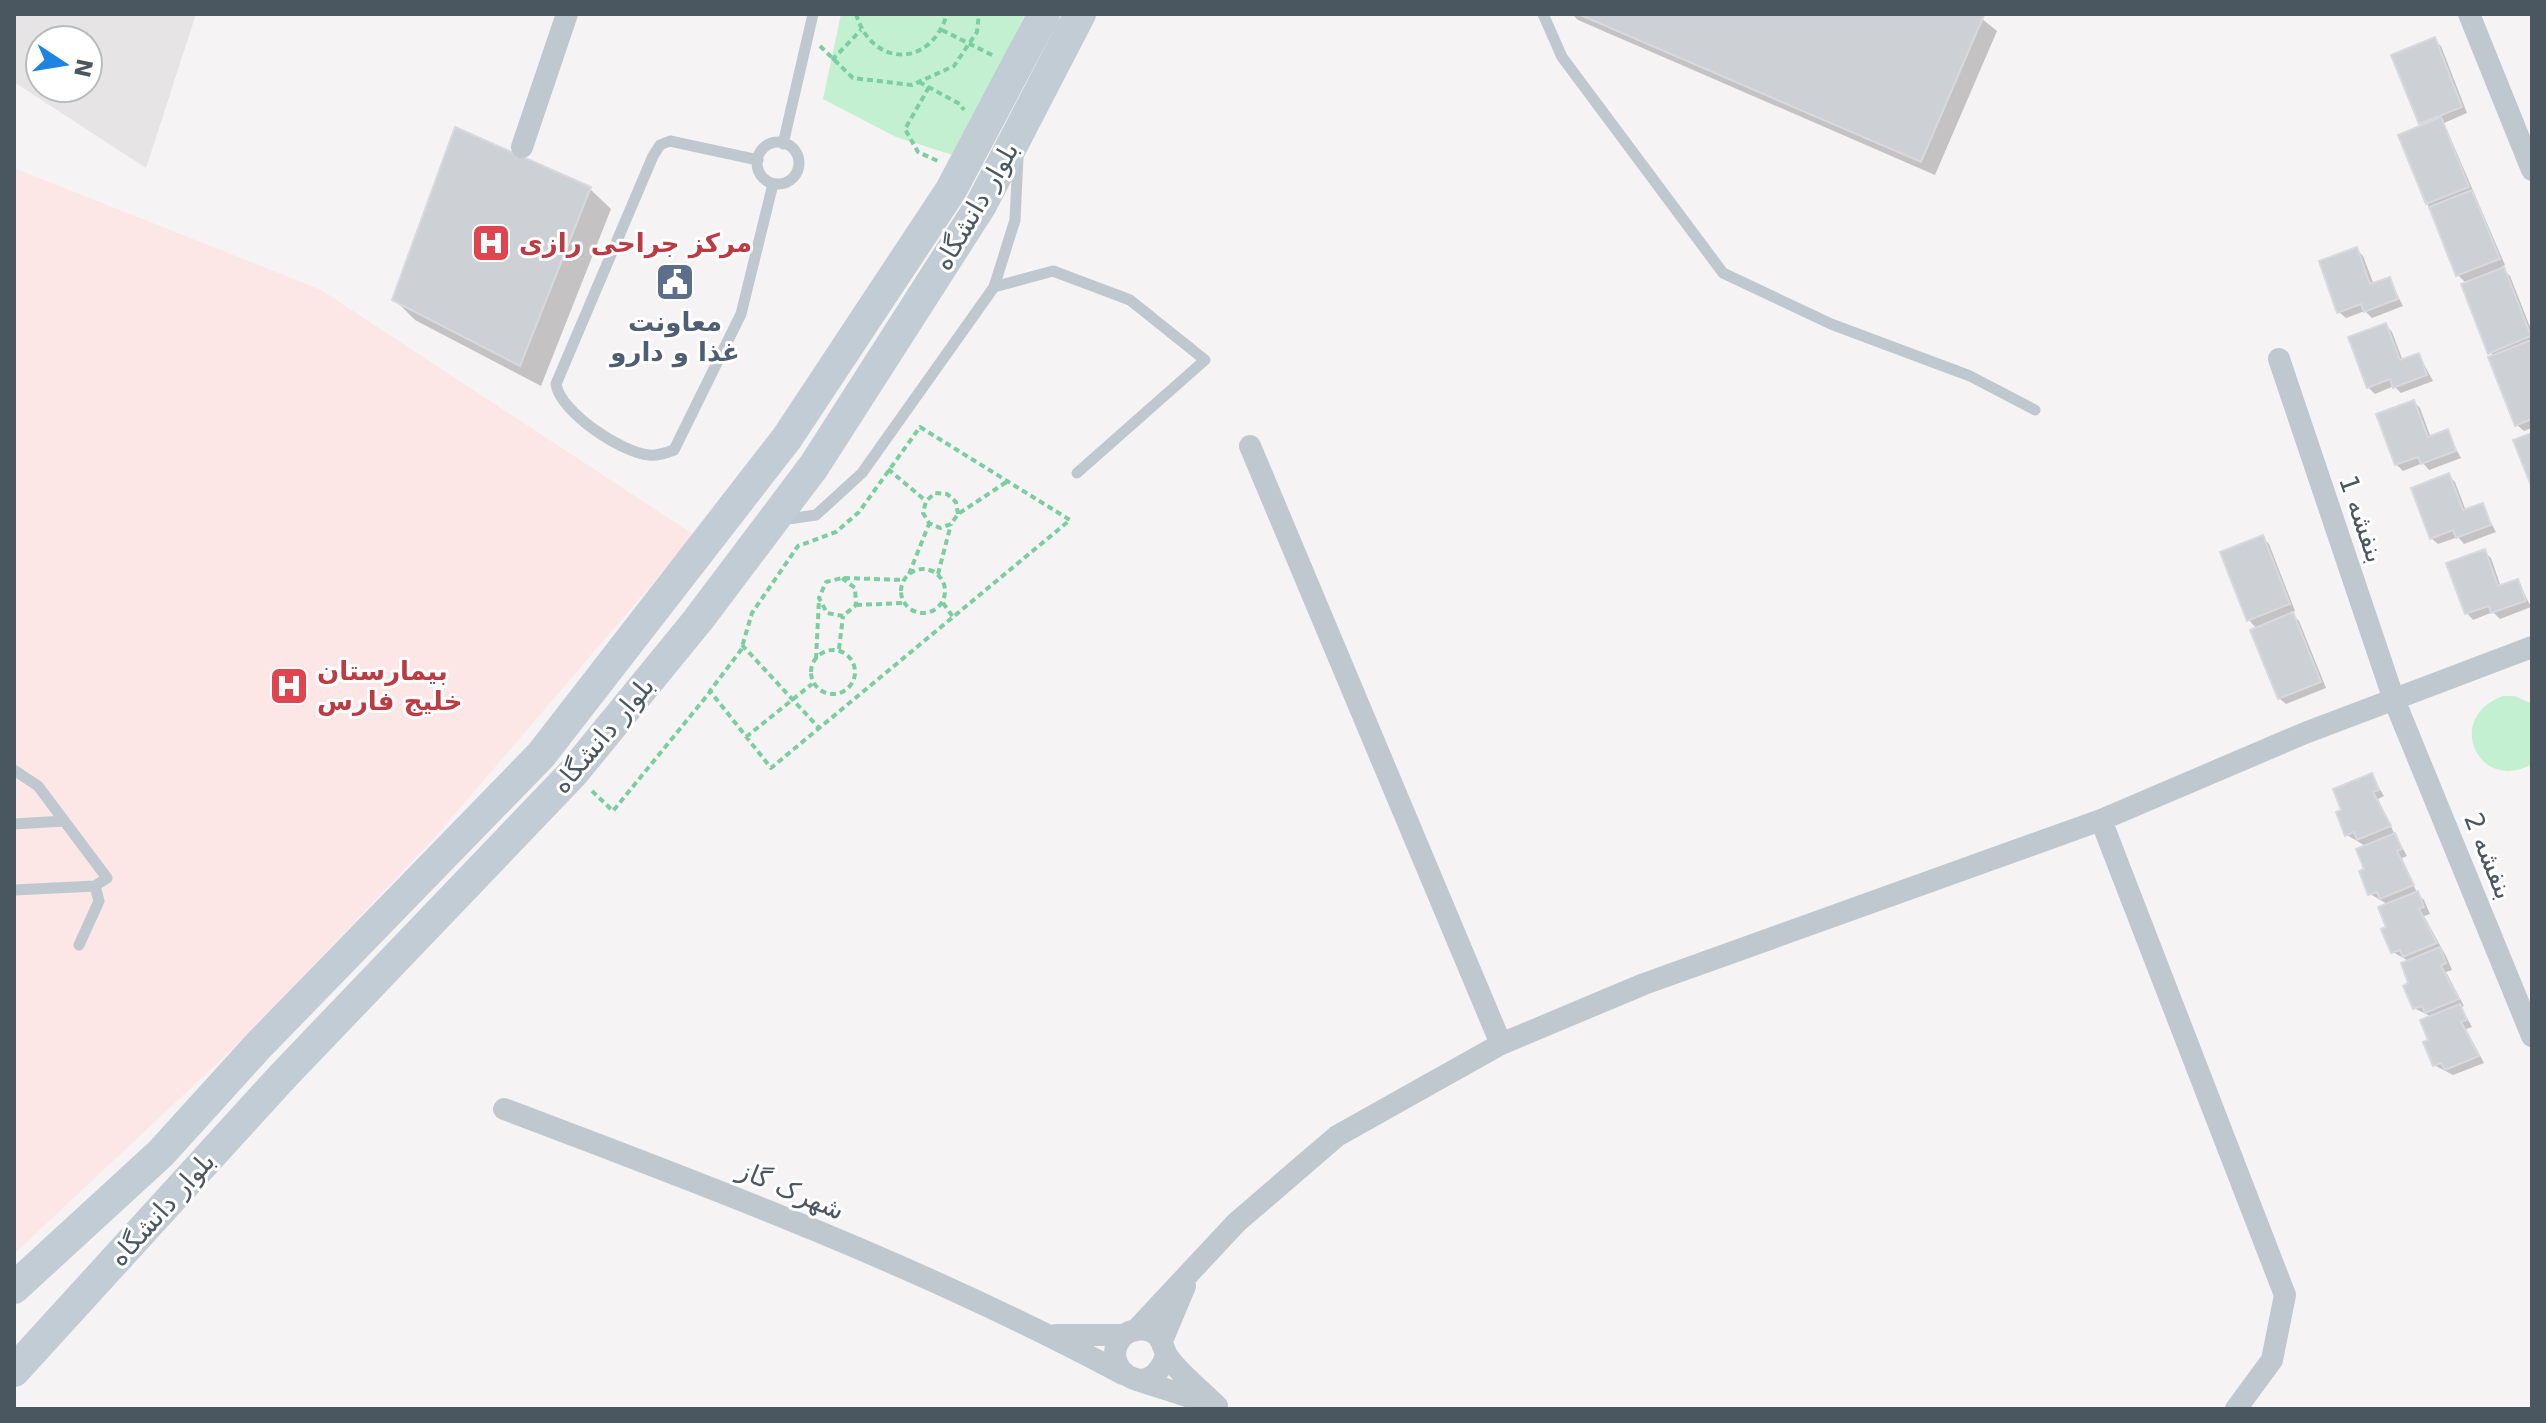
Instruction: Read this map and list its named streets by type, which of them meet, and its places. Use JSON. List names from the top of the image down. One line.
{"streets":{"main road":["بلوار دانشگاه"],"street":["بنفشه 1","بنفشه 2","شهرک گاز"]},"crossings":[["بنفشه 1","بنفشه 2"]],"places":{"hospital":["مرکز جراحی رازی","بیمارستان خلیج فارس"],"public building":["معاونت غذا و دارو"]},"north":"right"}
